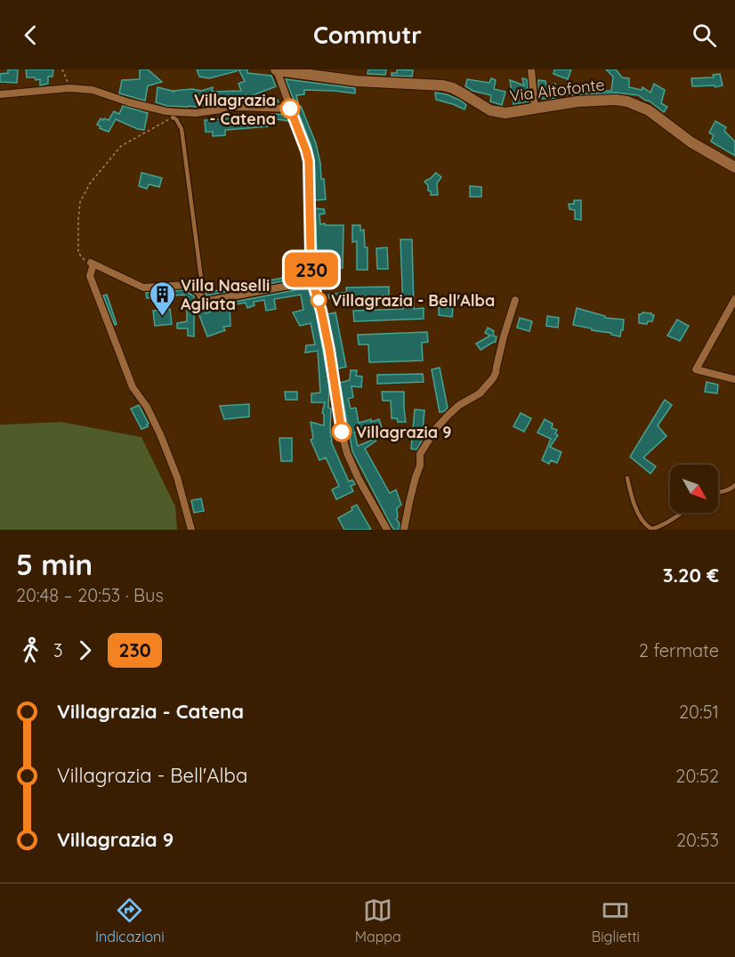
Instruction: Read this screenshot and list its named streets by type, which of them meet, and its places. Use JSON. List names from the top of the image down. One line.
{"streets":{"main road":["Via Altofonte"]},"places":{"other":["Villagrazia - Catena","Villagrazia - Bell'Alba","Villagrazia 9"],"building":["Villa Naselli Agliata"]},"lines":["bus line 230"],"north":"bottom right","page":{"header":"Commutr","on_map":"230","heading":["5 min","20:48 – 20:53 · Bus","3.20 €"],"legs":["3","230","2 fermate"],"list":[{"name":"Villagrazia - Catena","value":"20:51"},{"name":"Villagrazia - Bell'Alba","value":"20:52"},{"name":"Villagrazia 9","value":"20:53"}],"tabs":["Indicazioni","Mappa","Biglietti"]}}
